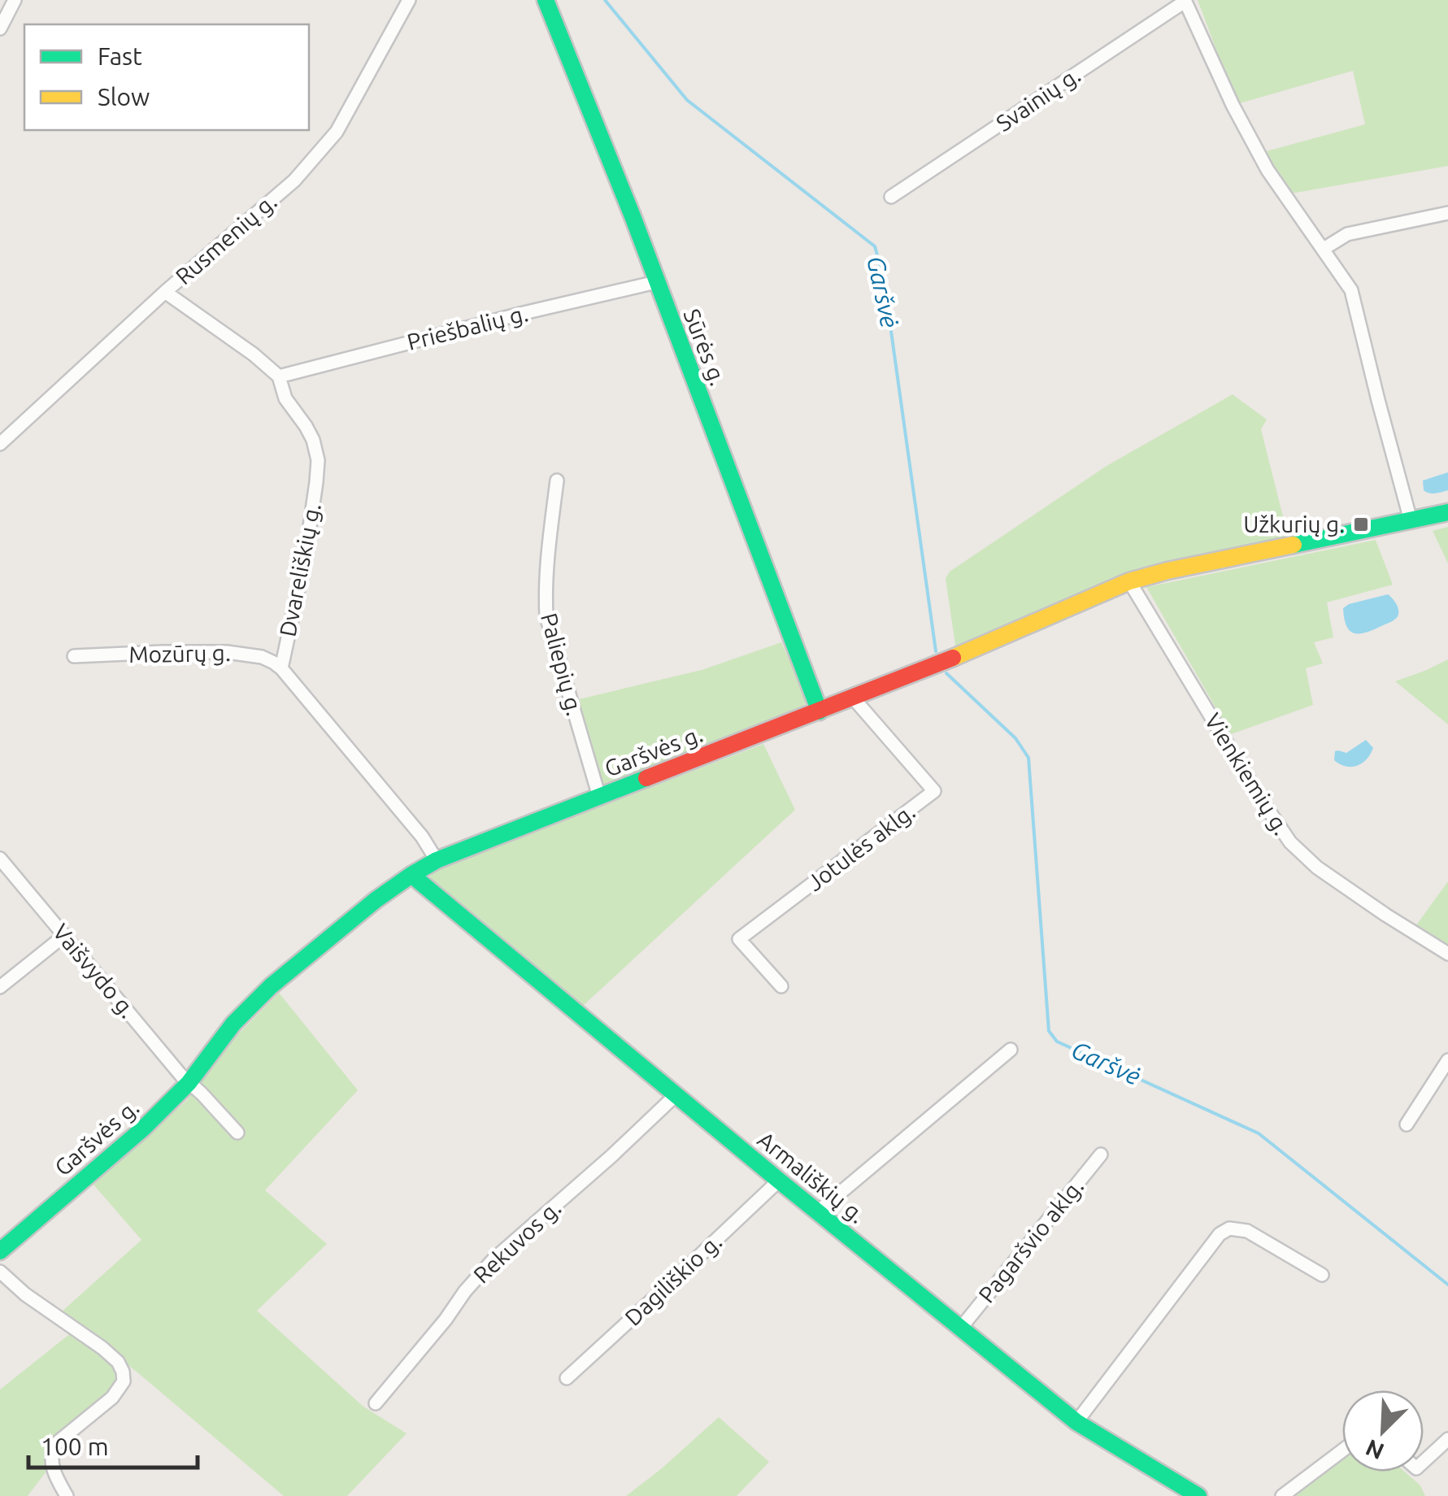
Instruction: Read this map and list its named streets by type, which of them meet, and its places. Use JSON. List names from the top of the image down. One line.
{"streets":{"street":["Svainių g.","Rusmenių g.","Priešbalių g.","Sūrės g.","Dvareliškių g.","Mozūrų g.","Paliepių g.","Garšvės g.","Vienkiemių g.","Jotulės aklg.","Vaišvydo g.","Armališkių g.","Pagaršvio aklg.","Rekuvos g.","Dagiliškio g."]},"crossings":[["Rusmenių g.","Dvareliškių g."],["Priešbalių g.","Sūrės g."],["Priešbalių g.","Dvareliškių g."],["Sūrės g.","Garšvės g."],["Dvareliškių g.","Mozūrų g."],["Dvareliškių g.","Garšvės g."],["Paliepių g.","Garšvės g."],["Garšvės g.","Vienkiemių g."],["Garšvės g.","Jotulės aklg."],["Garšvės g.","Vaišvydo g."],["Garšvės g.","Armališkių g."],["Armališkių g.","Pagaršvio aklg."],["Armališkių g.","Rekuvos g."],["Armališkių g.","Dagiliškio g."]],"water":["Garšvė"],"places":{"transit":["Užkurių g."]},"legend":["Fast","Slow"],"scale_bar":"100 m","north":"bottom left"}
